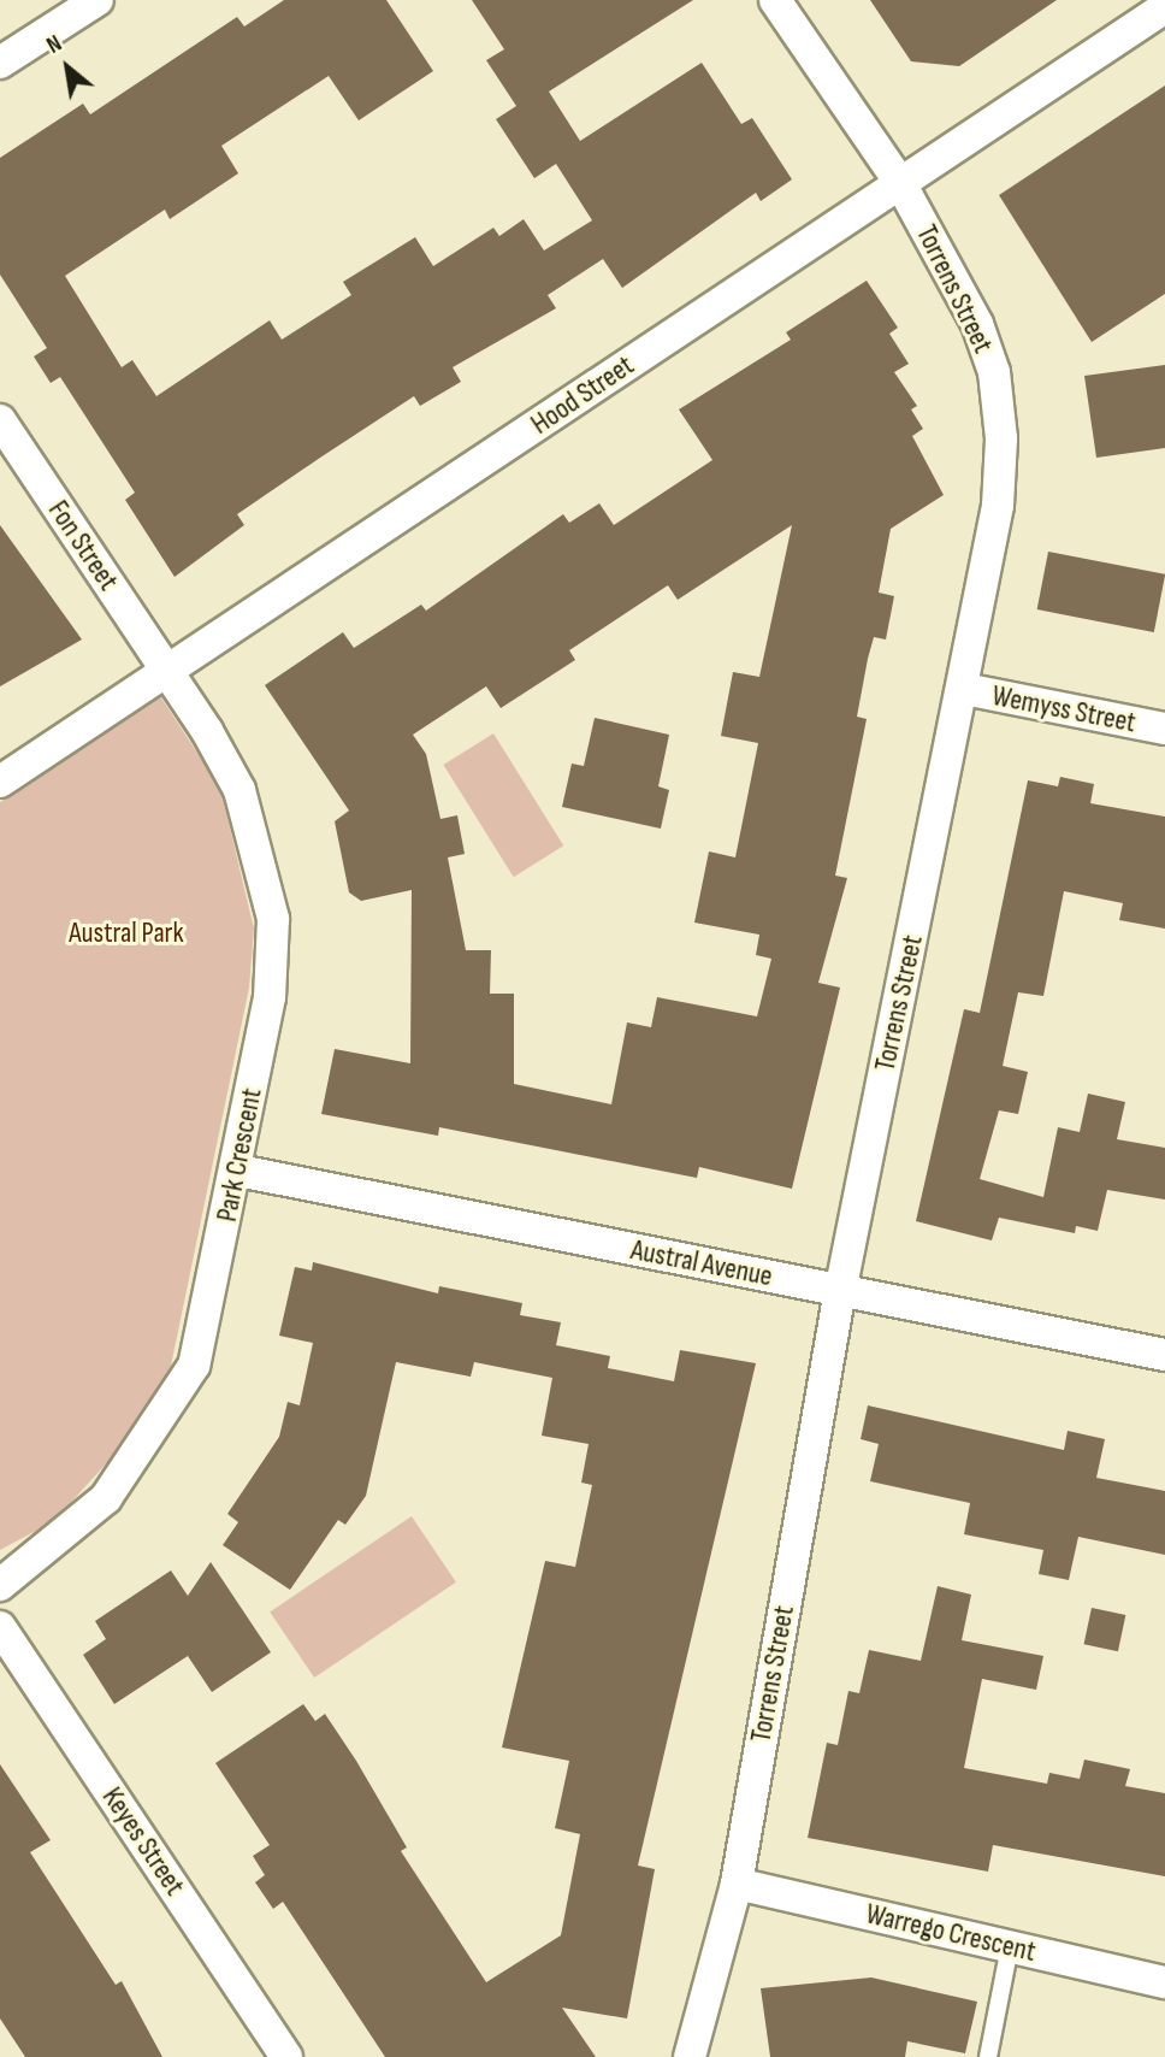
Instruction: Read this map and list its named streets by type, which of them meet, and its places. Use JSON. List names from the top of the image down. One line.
{"streets":{"street":["Torrens Street","Hood Street","Fon Street","Wemyss Street","Park Crescent","Austral Avenue","Keyes Street","Warrego Crescent"]},"crossings":[["Torrens Street","Hood Street"],["Torrens Street","Wemyss Street"],["Torrens Street","Austral Avenue"],["Torrens Street","Warrego Crescent"],["Hood Street","Fon Street"],["Hood Street","Park Crescent"],["Fon Street","Park Crescent"],["Park Crescent","Austral Avenue"]],"parks":["Austral Park"],"north":"top left"}
